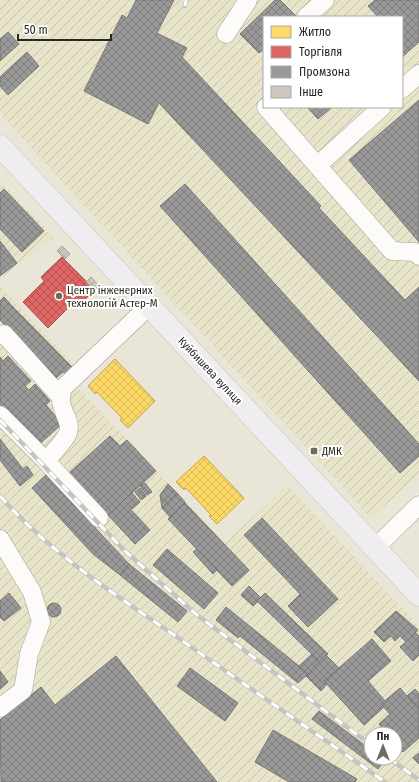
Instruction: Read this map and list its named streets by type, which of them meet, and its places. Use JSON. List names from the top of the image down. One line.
{"streets":{"main road":["Куйбишева вулиця"]},"places":{"other":["Центр інженерних технологій Астер-М"],"transit":["ДМК"]},"legend":["Житло","Торгівля","Промзона","Інше"],"scale_bar":"50 m","north":"top"}
